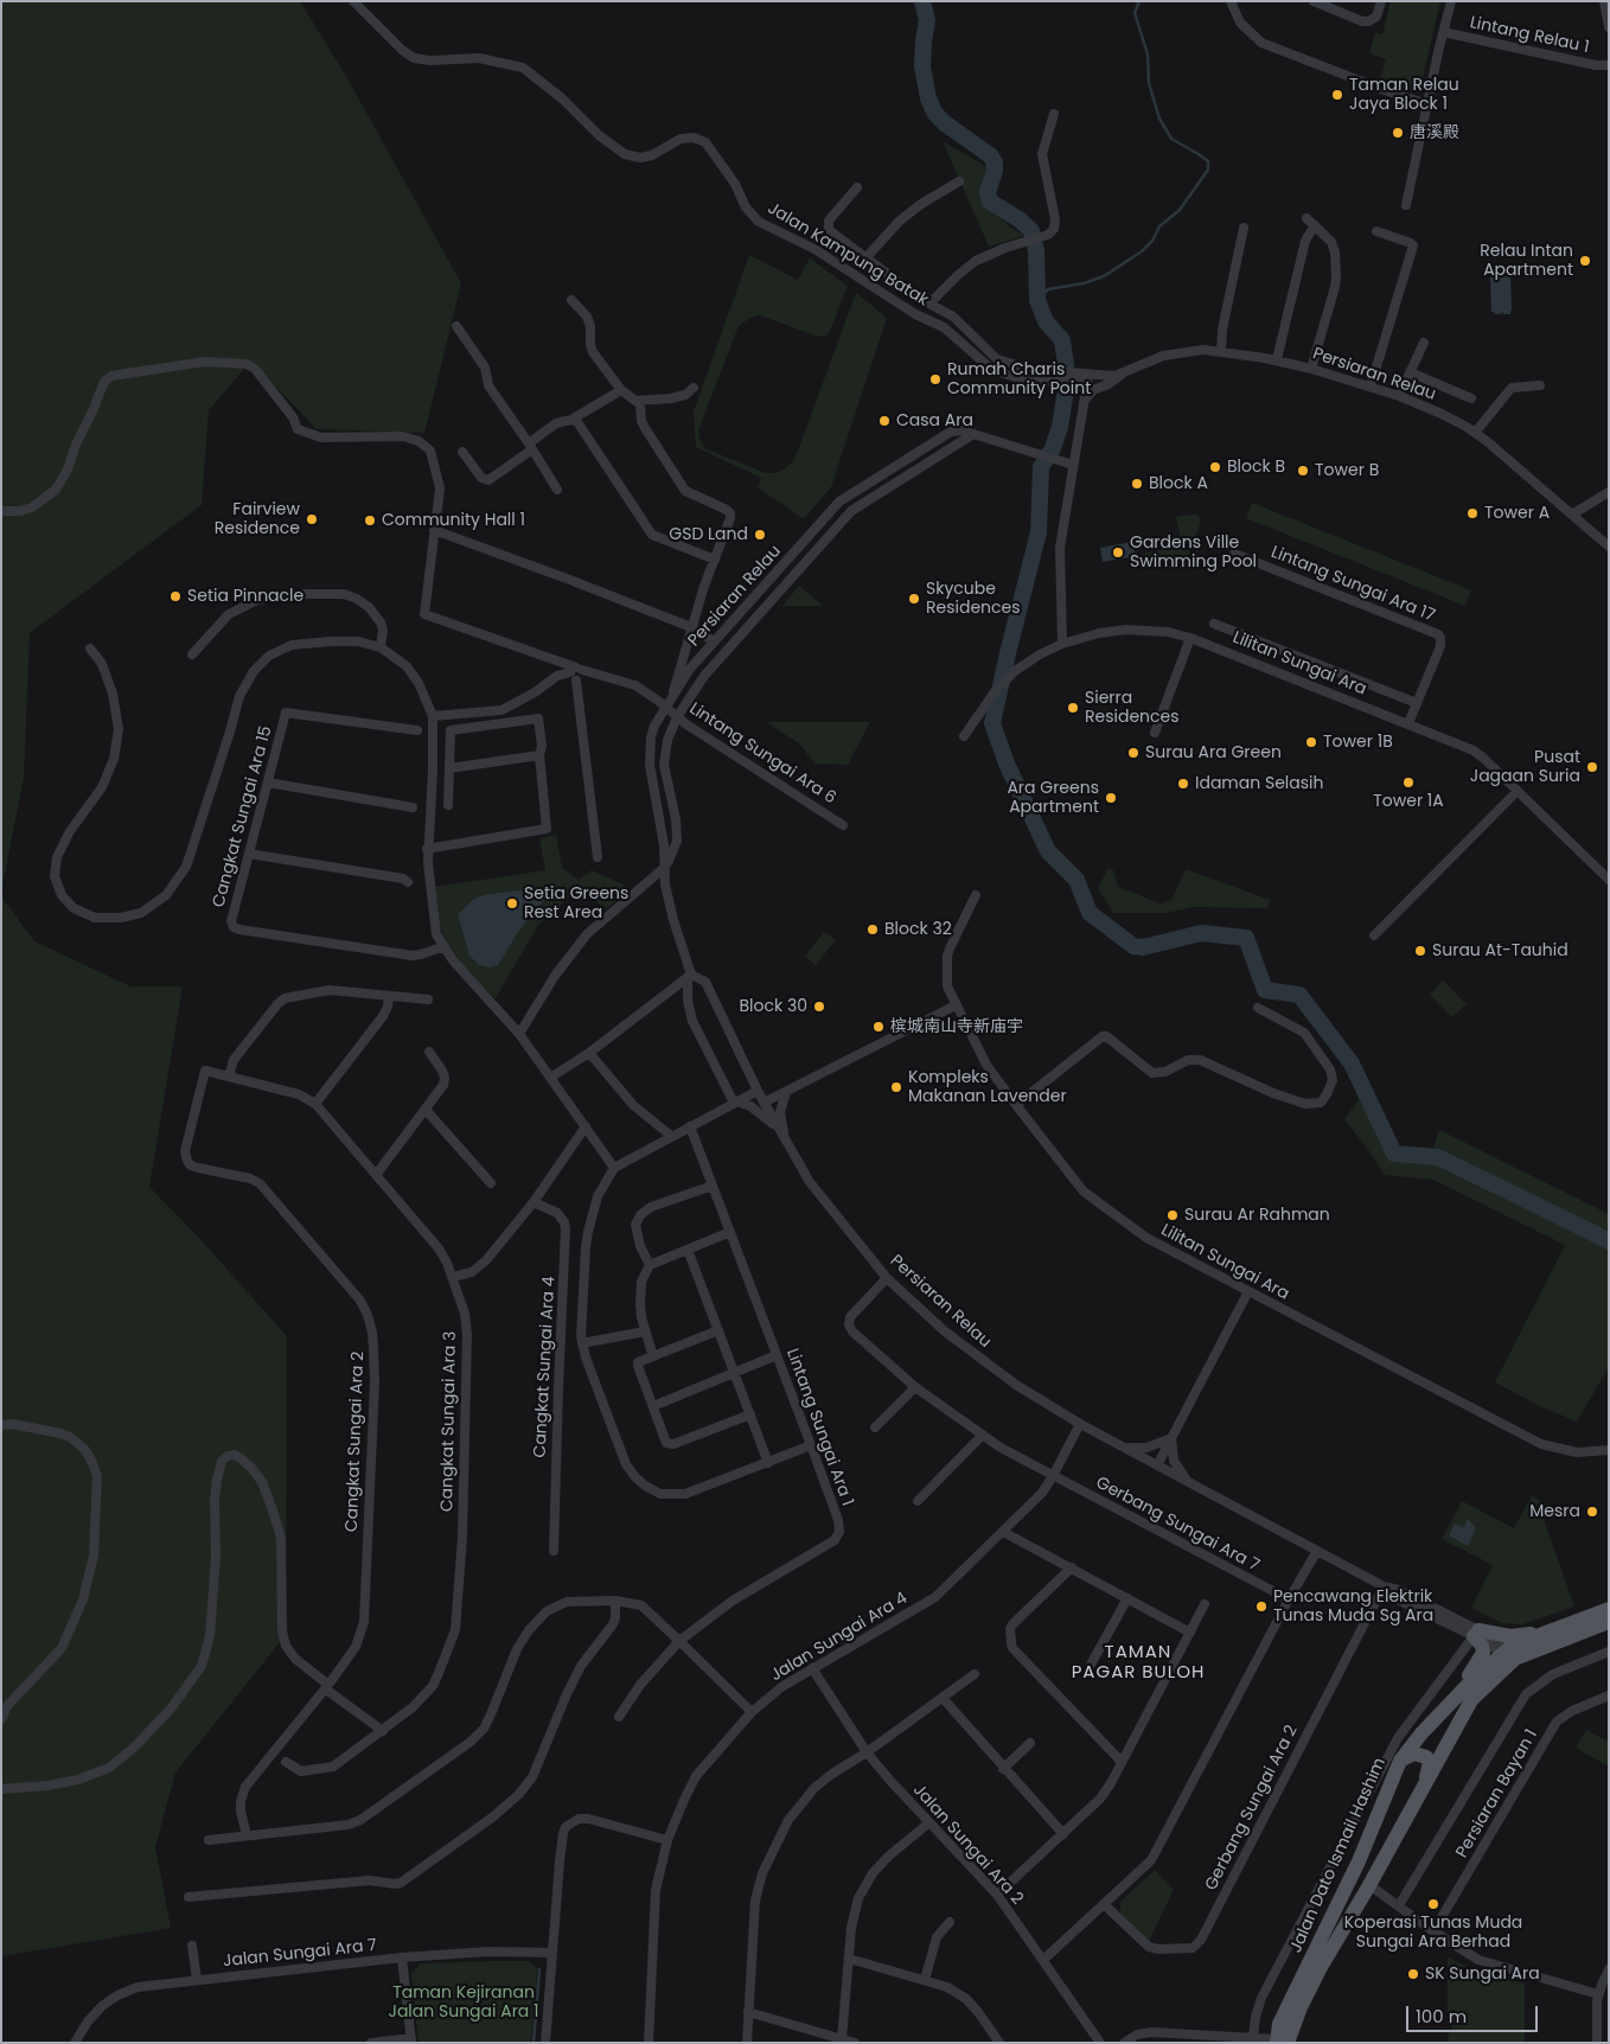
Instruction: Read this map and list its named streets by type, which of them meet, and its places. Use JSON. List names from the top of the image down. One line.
{"streets":{"main road":["Jalan Dato Ismail Hashim"],"street":["Lintang Relau 1","Jalan Kampung Batak","Persiaran Relau","Lintang Sungai Ara 17","Lilitan Sungai Ara","Lintang Sungai Ara 6","Cangkat Sungai Ara 15","Cangkat Sungai Ara 4","Cangkat Sungai Ara 3","Lintang Sungai Ara 1","Cangkat Sungai Ara 2","Gerbang Sungai Ara 7","Jalan Sungai Ara 4","Persiaran Bayan 1","Gerbang Sungai Ara 2","Jalan Sungai Ara 2","Jalan Sungai Ara 7"]},"crossings":[["Jalan Kampung Batak","Persiaran Relau"],["Persiaran Relau","Lintang Sungai Ara 6"],["Persiaran Relau","Gerbang Sungai Ara 7"],["Persiaran Relau","Jalan Sungai Ara 4"],["Persiaran Relau","Gerbang Sungai Ara 2"],["Persiaran Relau","Jalan Dato Ismail Hashim"],["Lintang Sungai Ara 17","Lilitan Sungai Ara"],["Cangkat Sungai Ara 3","Cangkat Sungai Ara 2"],["Gerbang Sungai Ara 7","Jalan Sungai Ara 4"],["Jalan Sungai Ara 4","Jalan Sungai Ara 2"]],"districts":["TAMAN PAGAR BULOH"],"parks":["Taman Kejiranan Jalan Sungai Ara 1"],"places":["Taman Relau Jaya Block 1","唐溪殿","Relau Intan Apartment","Rumah Charis Community Point","Casa Ara","Block B","Tower B","Block A","Tower A","Fairview Residence","Community Hall 1","GSD Land","Gardens Ville Swimming Pool","Setia Pinnacle","Skycube Residences","Sierra Residences","Tower 1B","Surau Ara Green","Pusat Jagaan Suria","Tower 1A","Idaman Selasih","Ara Greens Apartment","Setia Greens Rest Area","Block 32","Surau At-Tauhid","Block 30","槟城南山寺新庙宇","Kompleks Makanan Lavender","Surau Ar Rahman","Mesra","Pencawang Elektrik Tunas Muda Sg Ara","Koperasi Tunas Muda Sungai Ara Berhad","SK Sungai Ara"],"scale_bar":"100 m"}
